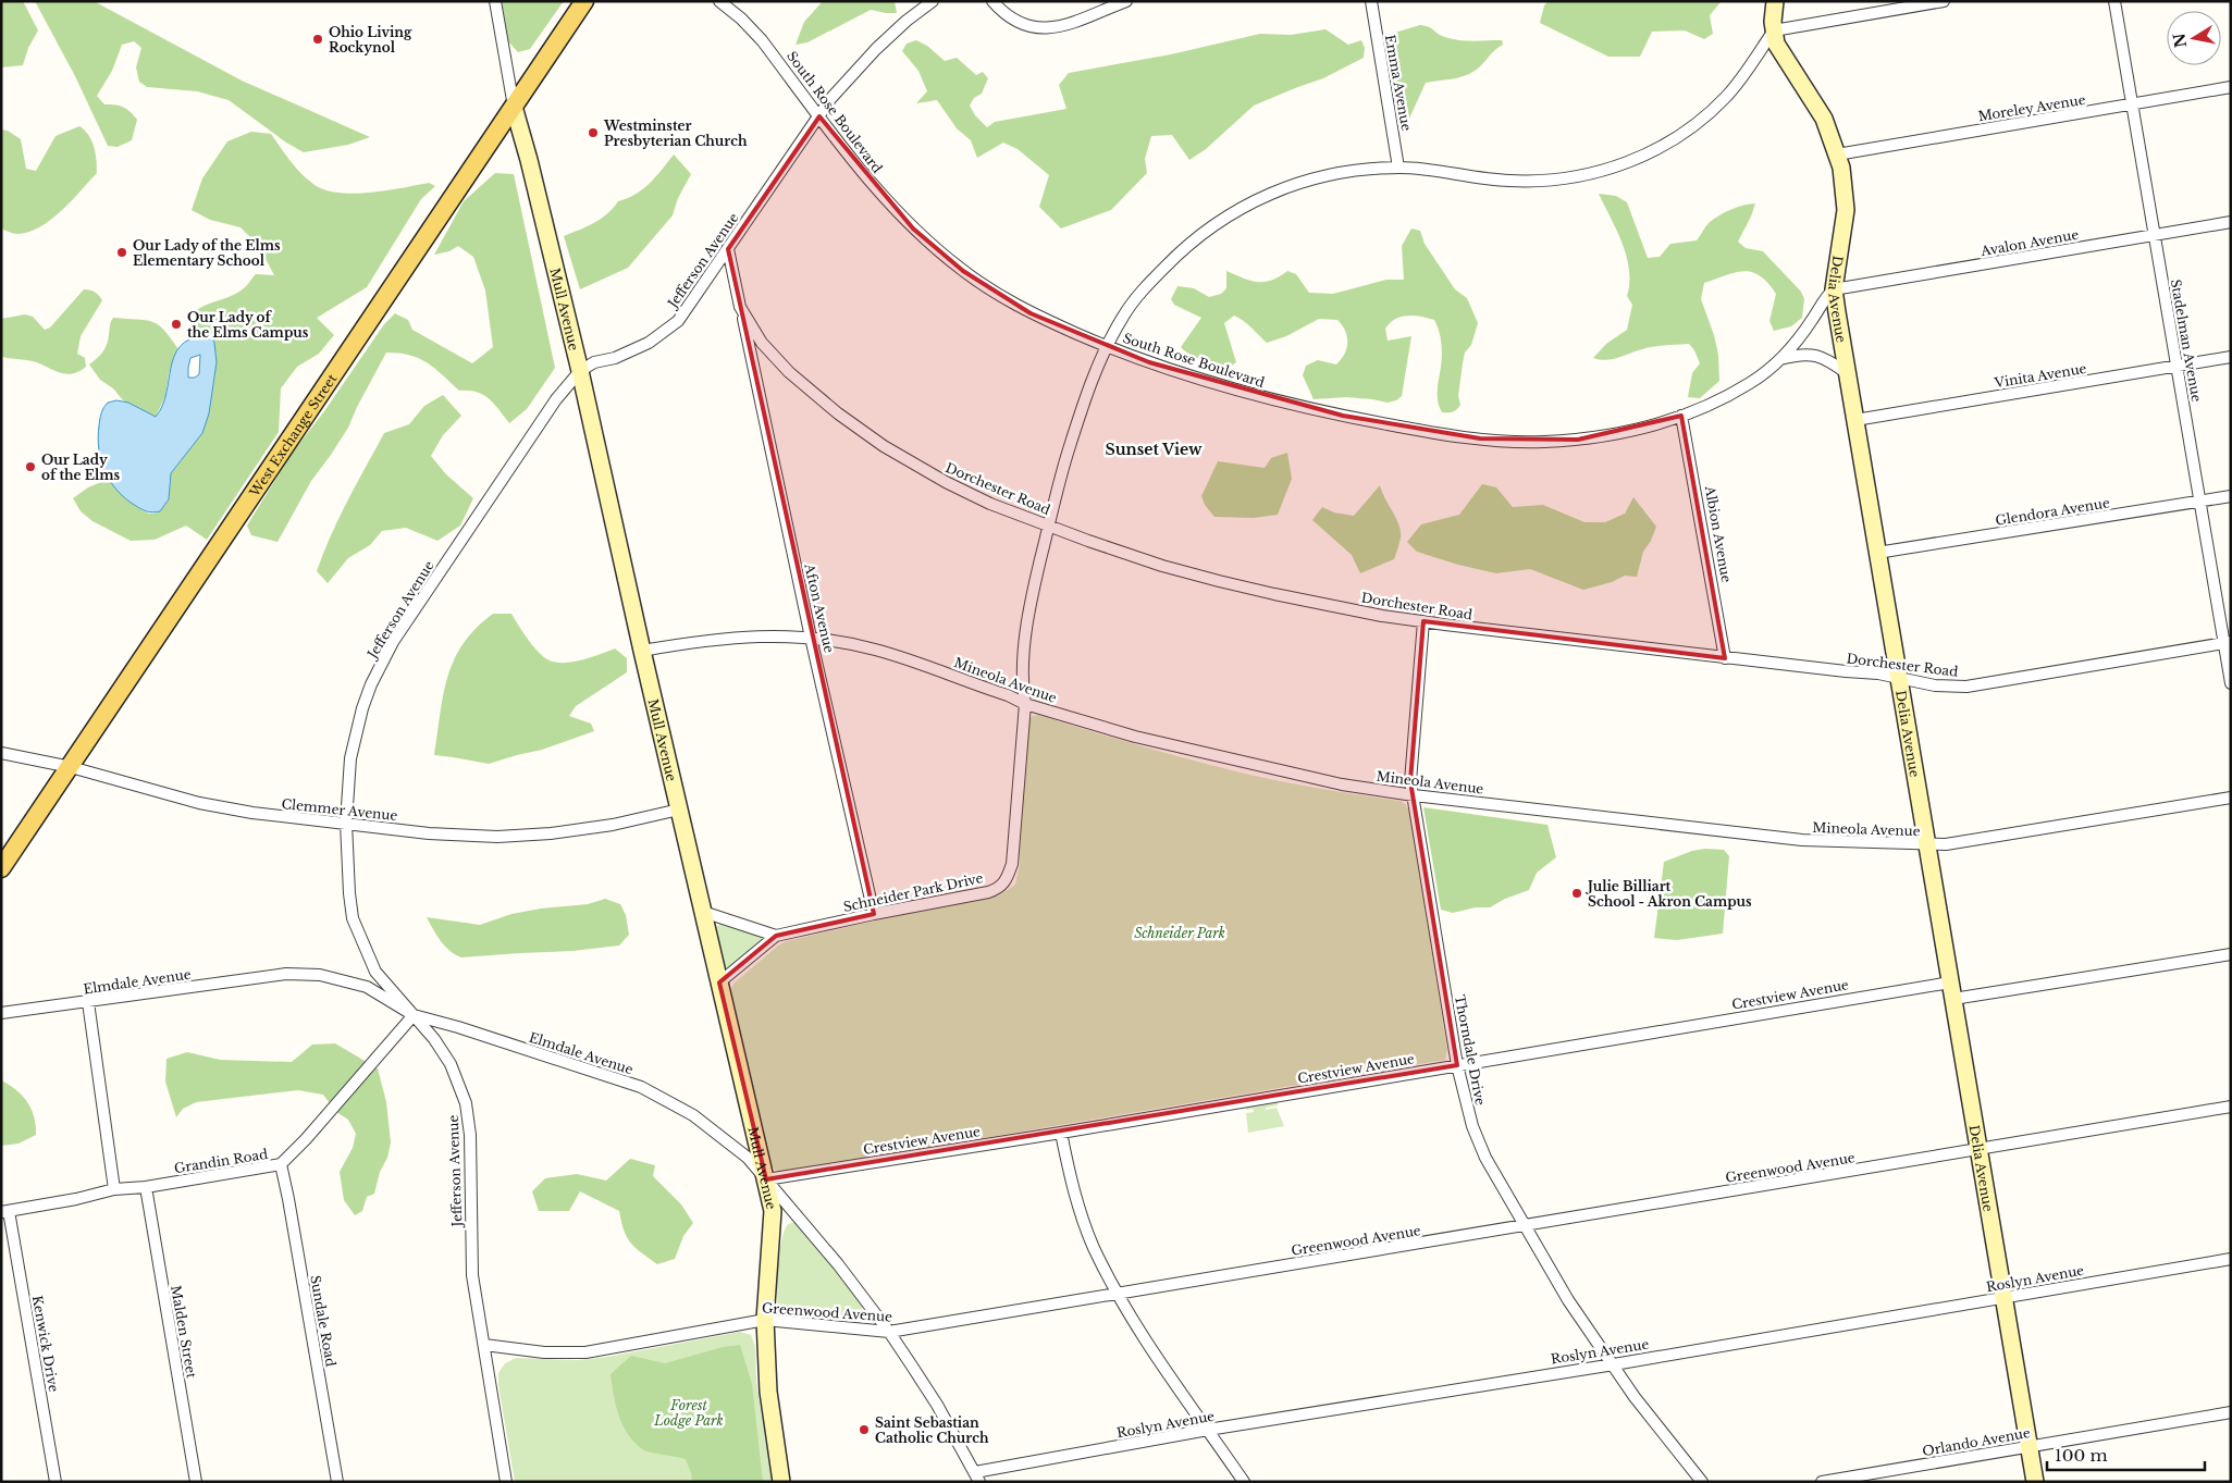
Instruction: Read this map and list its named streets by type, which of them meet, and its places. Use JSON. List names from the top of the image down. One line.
{"streets":{"main road":["West Exchange Street"],"street":["Emma Avenue","Moreley Avenue","South Rose Boulevard","Avalon Avenue","Jefferson Avenue","Delia Avenue","Mull Avenue","Stadelman Avenue","Vinita Avenue","Dorchester Road","Glendora Avenue","Albion Avenue","Afton Avenue","Mineola Avenue","Clemmer Avenue","Schneider Park Drive","Elmdale Avenue","Crestview Avenue","Thorndale Drive","Grandin Road","Greenwood Avenue","Roslyn Avenue","Sundale Road","Malden Street","Kenwick Drive","Orlando Avenue"]},"crossings":[["Moreley Avenue","Delia Avenue"],["Moreley Avenue","Stadelman Avenue"],["South Rose Boulevard","Avalon Avenue"],["South Rose Boulevard","Jefferson Avenue"],["South Rose Boulevard","Delia Avenue"],["South Rose Boulevard","Albion Avenue"],["Avalon Avenue","Delia Avenue"],["Avalon Avenue","Stadelman Avenue"],["Jefferson Avenue","Mull Avenue"],["Jefferson Avenue","Dorchester Road"],["Jefferson Avenue","Clemmer Avenue"],["Jefferson Avenue","Elmdale Avenue"],["Jefferson Avenue","Grandin Road"],["Jefferson Avenue","Greenwood Avenue"],["Delia Avenue","Vinita Avenue"],["Delia Avenue","Dorchester Road"],["Delia Avenue","Glendora Avenue"],["Delia Avenue","Mineola Avenue"],["Delia Avenue","Crestview Avenue"],["Delia Avenue","Greenwood Avenue"],["Delia Avenue","Roslyn Avenue"],["Delia Avenue","Orlando Avenue"],["Mull Avenue","West Exchange Street"],["Mull Avenue","Mineola Avenue"],["Mull Avenue","Clemmer Avenue"],["Mull Avenue","Schneider Park Drive"],["Mull Avenue","Elmdale Avenue"],["Mull Avenue","Crestview Avenue"],["Mull Avenue","Greenwood Avenue"],["Stadelman Avenue","Vinita Avenue"],["Stadelman Avenue","Dorchester Road"],["Stadelman Avenue","Glendora Avenue"],["West Exchange Street","Clemmer Avenue"],["Dorchester Road","Albion Avenue"],["Dorchester Road","Afton Avenue"],["Dorchester Road","Thorndale Drive"],["Afton Avenue","Mineola Avenue"],["Afton Avenue","Schneider Park Drive"],["Mineola Avenue","Schneider Park Drive"],["Mineola Avenue","Thorndale Drive"],["Elmdale Avenue","Crestview Avenue"],["Elmdale Avenue","Grandin Road"],["Elmdale Avenue","Greenwood Avenue"],["Elmdale Avenue","Roslyn Avenue"],["Crestview Avenue","Thorndale Drive"],["Thorndale Drive","Greenwood Avenue"],["Thorndale Drive","Roslyn Avenue"],["Grandin Road","Sundale Road"],["Grandin Road","Malden Street"],["Grandin Road","Kenwick Drive"]],"districts":["Sunset View"],"parks":["Schneider Park","Forest Lodge Park"],"places":["Ohio Living Rockynol","Westminster Presbyterian Church","Our Lady of the Elms Elementary School","Our Lady of the Elms Campus","Our Lady of the Elms","Julie Billiart School - Akron Campus","Saint Sebastian Catholic Church"],"scale_bar":"100 m","north":"left"}
